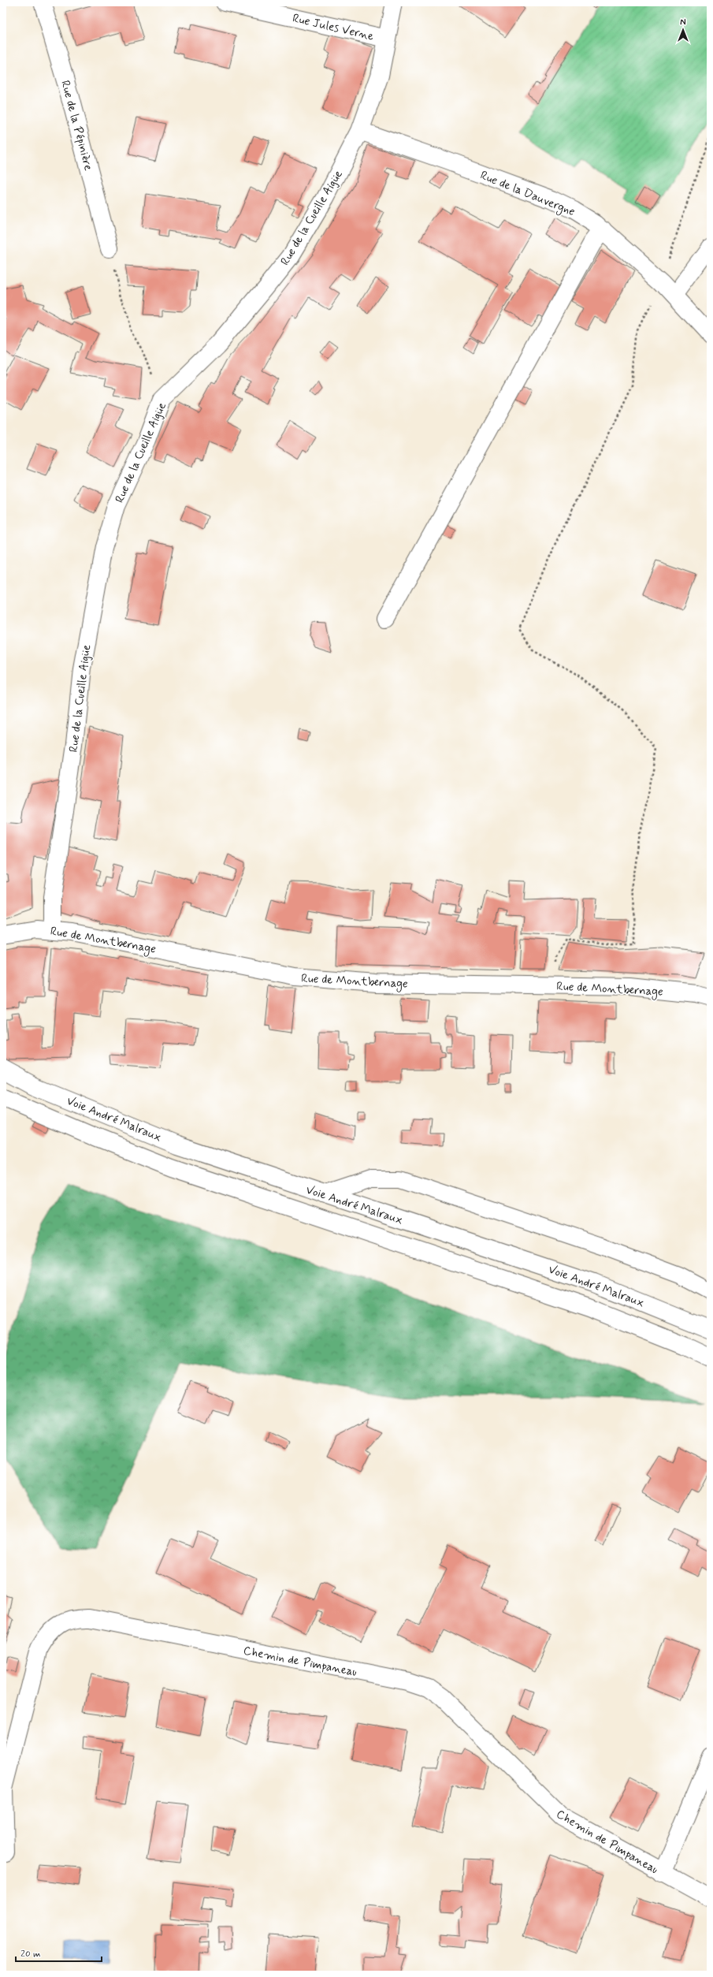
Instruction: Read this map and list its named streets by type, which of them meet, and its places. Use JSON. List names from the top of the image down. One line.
{"streets":{"street":["Rue Jules Verne","Rue de la Pépinière","Rue de la Dauvergne","Rue de la Cueille Aigüe","Rue de Montbernage","Voie André Malraux","Chemin de Pimpaneau"]},"crossings":[["Rue Jules Verne","Rue de la Cueille Aigüe"],["Rue de la Dauvergne","Rue de la Cueille Aigüe"],["Rue de la Cueille Aigüe","Rue de Montbernage"]],"scale_bar":"20 m","north":"top"}
